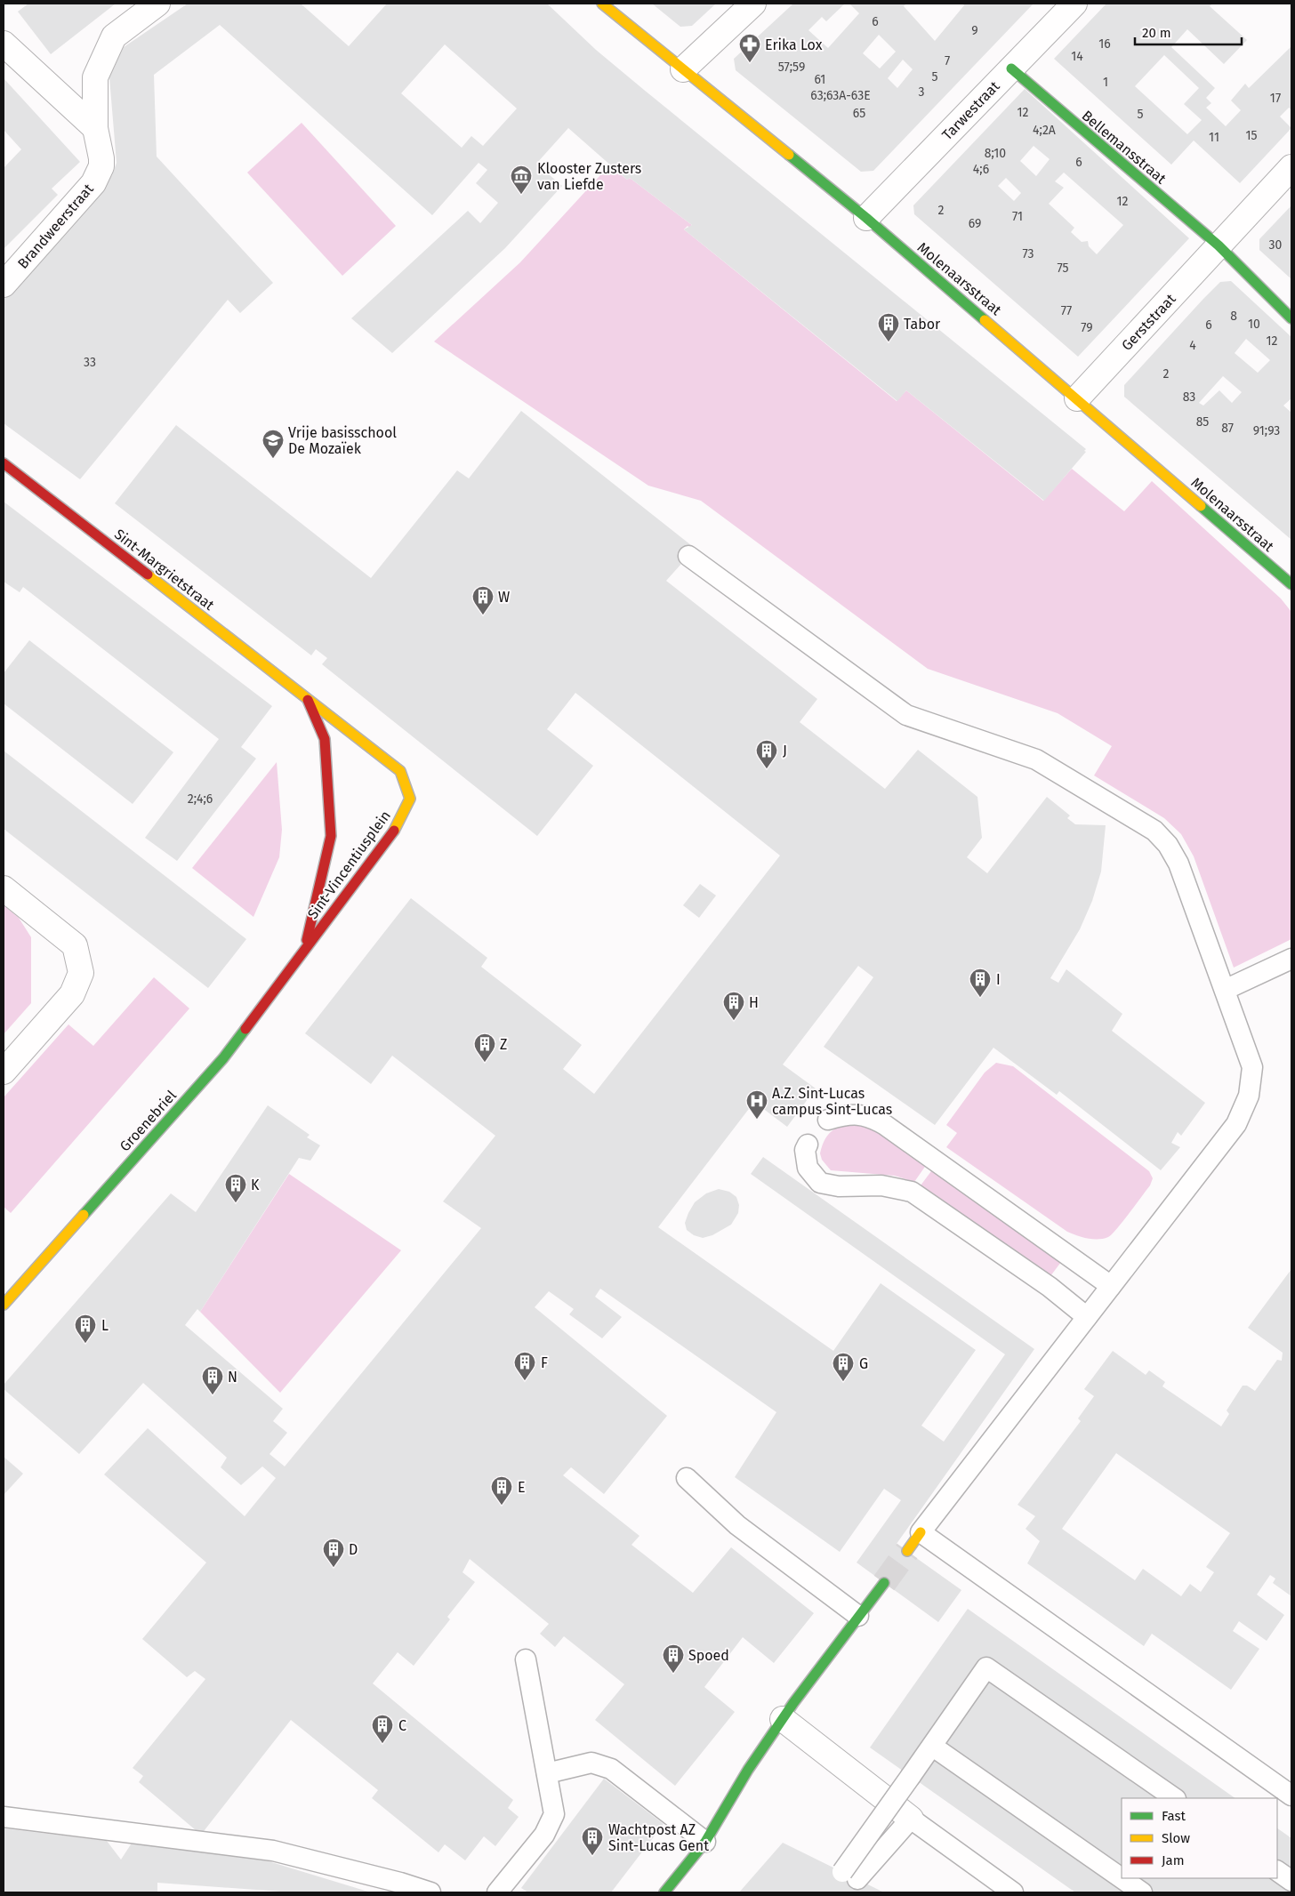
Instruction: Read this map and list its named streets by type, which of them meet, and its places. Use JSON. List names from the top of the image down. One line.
{"streets":{"street":["Tarwestraat","Bellemansstraat","Brandweerstraat","Molenaarsstraat","Gerststraat","Sint-Margrietstraat","Sint-Vincentiusplein","Groenebriel"]},"crossings":[["Tarwestraat","Bellemansstraat"],["Tarwestraat","Molenaarsstraat"],["Bellemansstraat","Gerststraat"],["Molenaarsstraat","Gerststraat"],["Sint-Margrietstraat","Sint-Vincentiusplein"],["Sint-Vincentiusplein","Groenebriel"]],"places":{"pharmacy":["Erika Lox"],"museum":["Klooster Zusters van Liefde"],"building":["Tabor","W","J","I","H","Z","K","L","F","G","N","E","D","Spoed","C","Wachtpost AZ Sint-Lucas Gent"],"school or university":["Vrije basisschool De Mozaïek"],"hospital":["A.Z. Sint-Lucas campus Sint-Lucas"]},"house_numbers":["6","9","16","14","7","57;59","5","61","1","3","63;63A-63E","17","12","65","5","4;2A","15","11","8;10","6","4;6","12","2","71","69","30","73","75","77","8","10","6","79","12","4","33","2","83","85","87","91;93","2;4;6"],"legend":["Fast","Slow","Jam"],"scale_bar":"20 m"}
